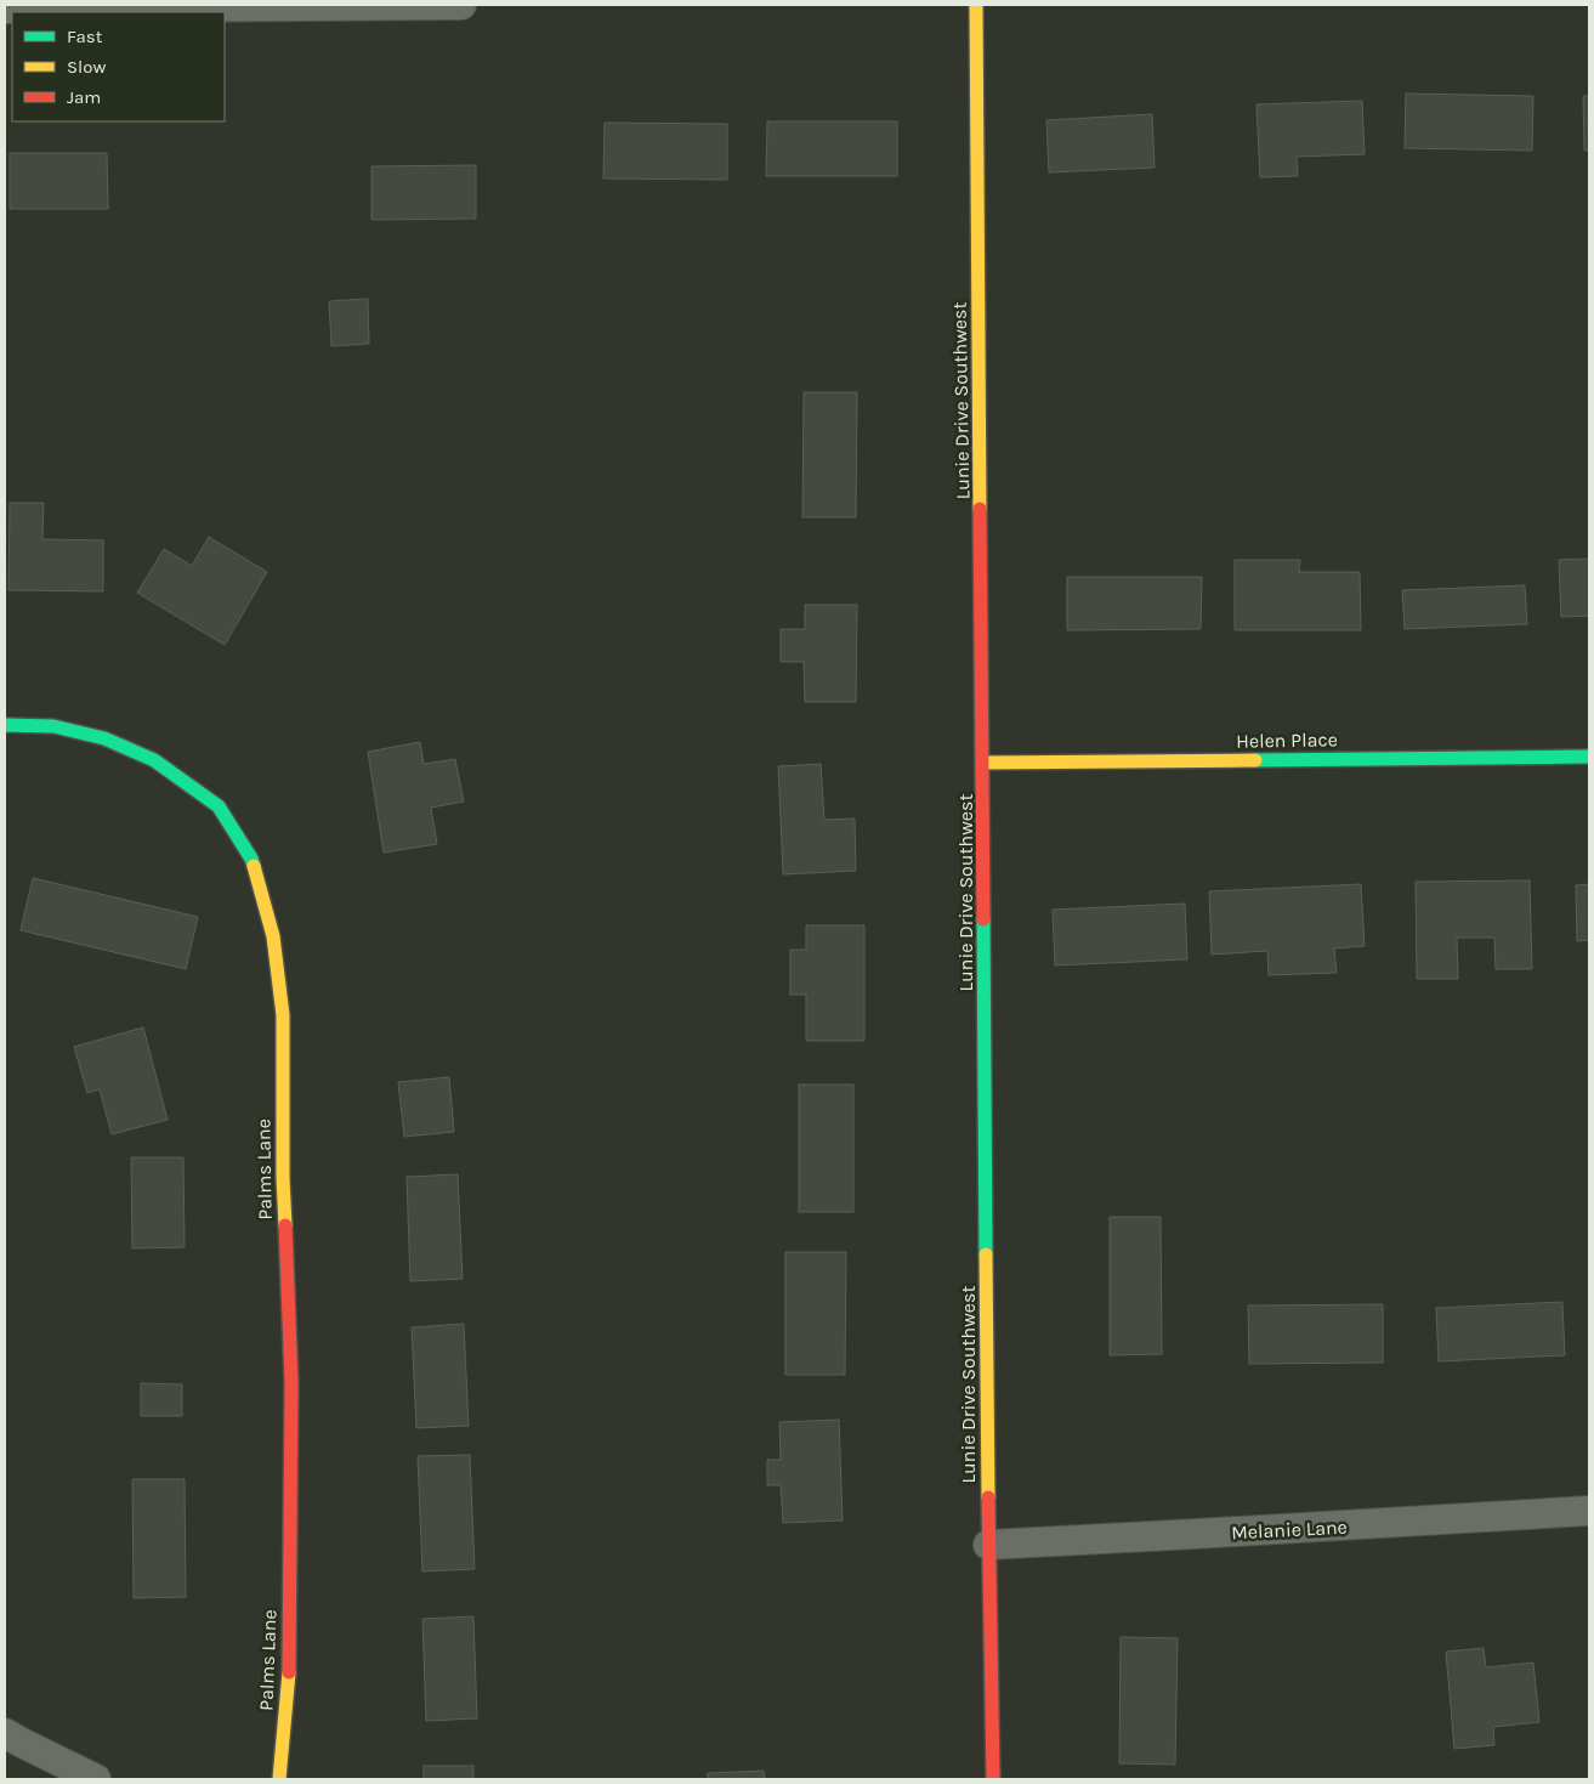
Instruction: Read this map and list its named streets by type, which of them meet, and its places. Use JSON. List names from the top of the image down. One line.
{"streets":{"street":["Lunie Drive Southwest","Helen Place","Palms Lane","Melanie Lane"]},"crossings":[["Lunie Drive Southwest","Helen Place"],["Lunie Drive Southwest","Melanie Lane"]],"legend":["Fast","Slow","Jam"]}
